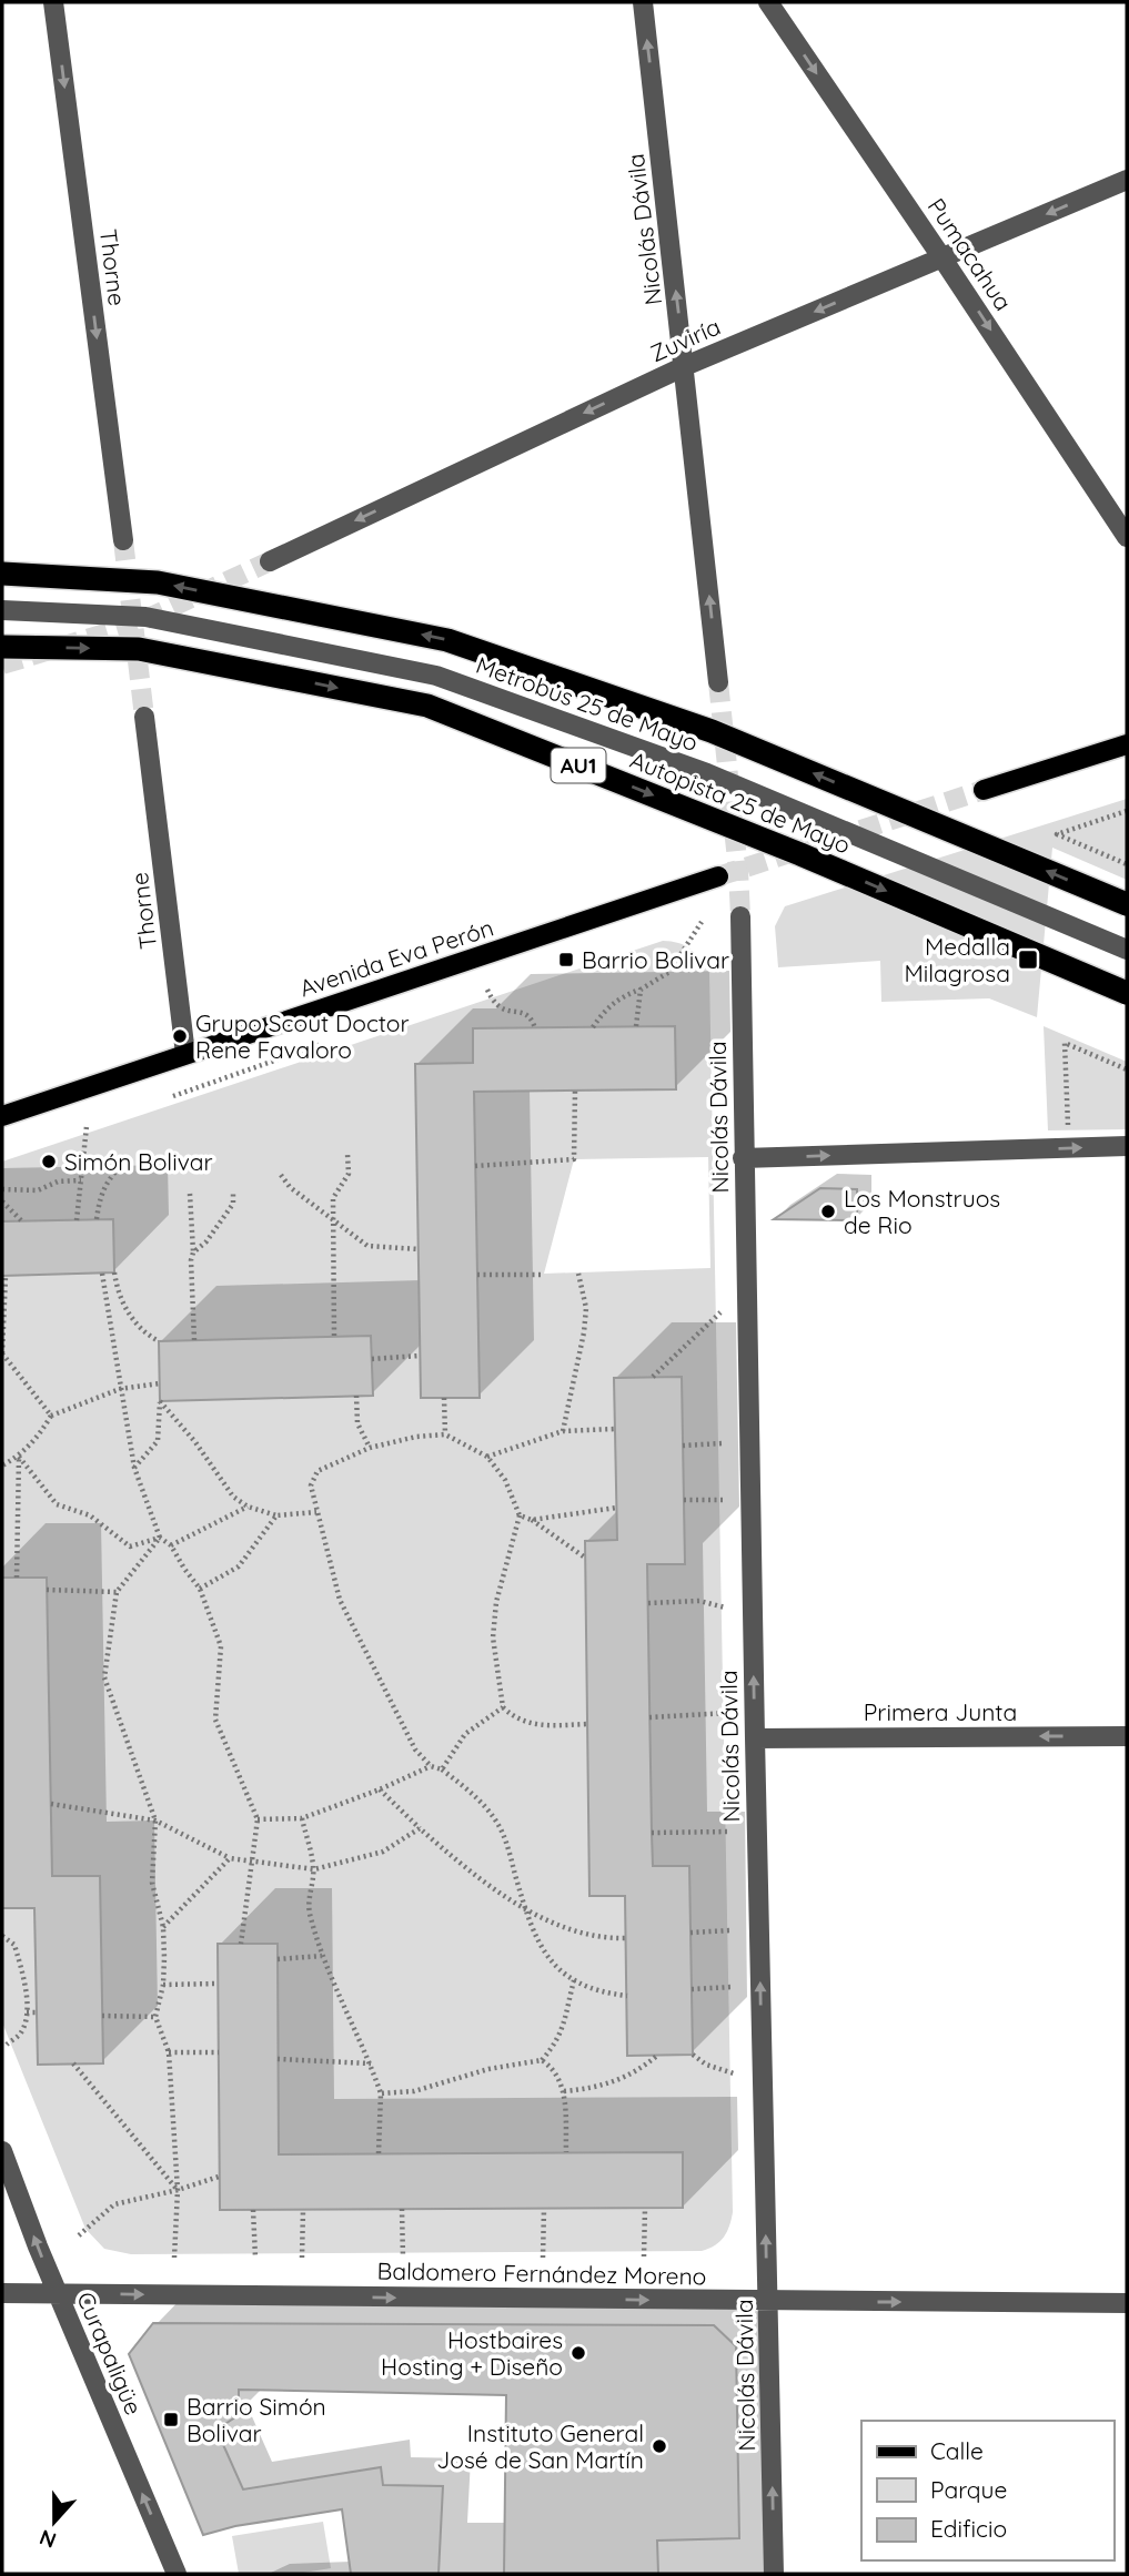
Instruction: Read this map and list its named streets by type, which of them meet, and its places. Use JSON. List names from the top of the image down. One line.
{"streets":{"highway":["AU1","Autopista 25 de Mayo"],"main road":["Avenida Eva Perón"],"street":["Nicolás Dávila","Pumacahua","Thorne","Zuviría","Metrobús 25 de Mayo","Primera Junta","Baldomero Fernández Moreno","Curapaligüe"]},"crossings":[["Nicolás Dávila","Zuviría"],["Nicolás Dávila","Primera Junta"],["Nicolás Dávila","Baldomero Fernández Moreno"],["Pumacahua","Zuviría"],["Thorne","Avenida Eva Perón"],["Baldomero Fernández Moreno","Curapaligüe"]],"one_way":["Nicolás Dávila","Pumacahua","Thorne","Zuviría","Primera Junta","Baldomero Fernández Moreno","Curapaligüe"],"places":{"transit":["Barrio Bolivar","Medalla Milagrosa","Barrio Simón Bolivar"],"other":["Grupo Scout Doctor Rene Favaloro","Simón Bolivar","Los Monstruos de Rio","Hostbaires Hosting + Diseño","Instituto General José de San Martín"]},"legend":["Calle","Parque","Edificio"],"north":"bottom"}
